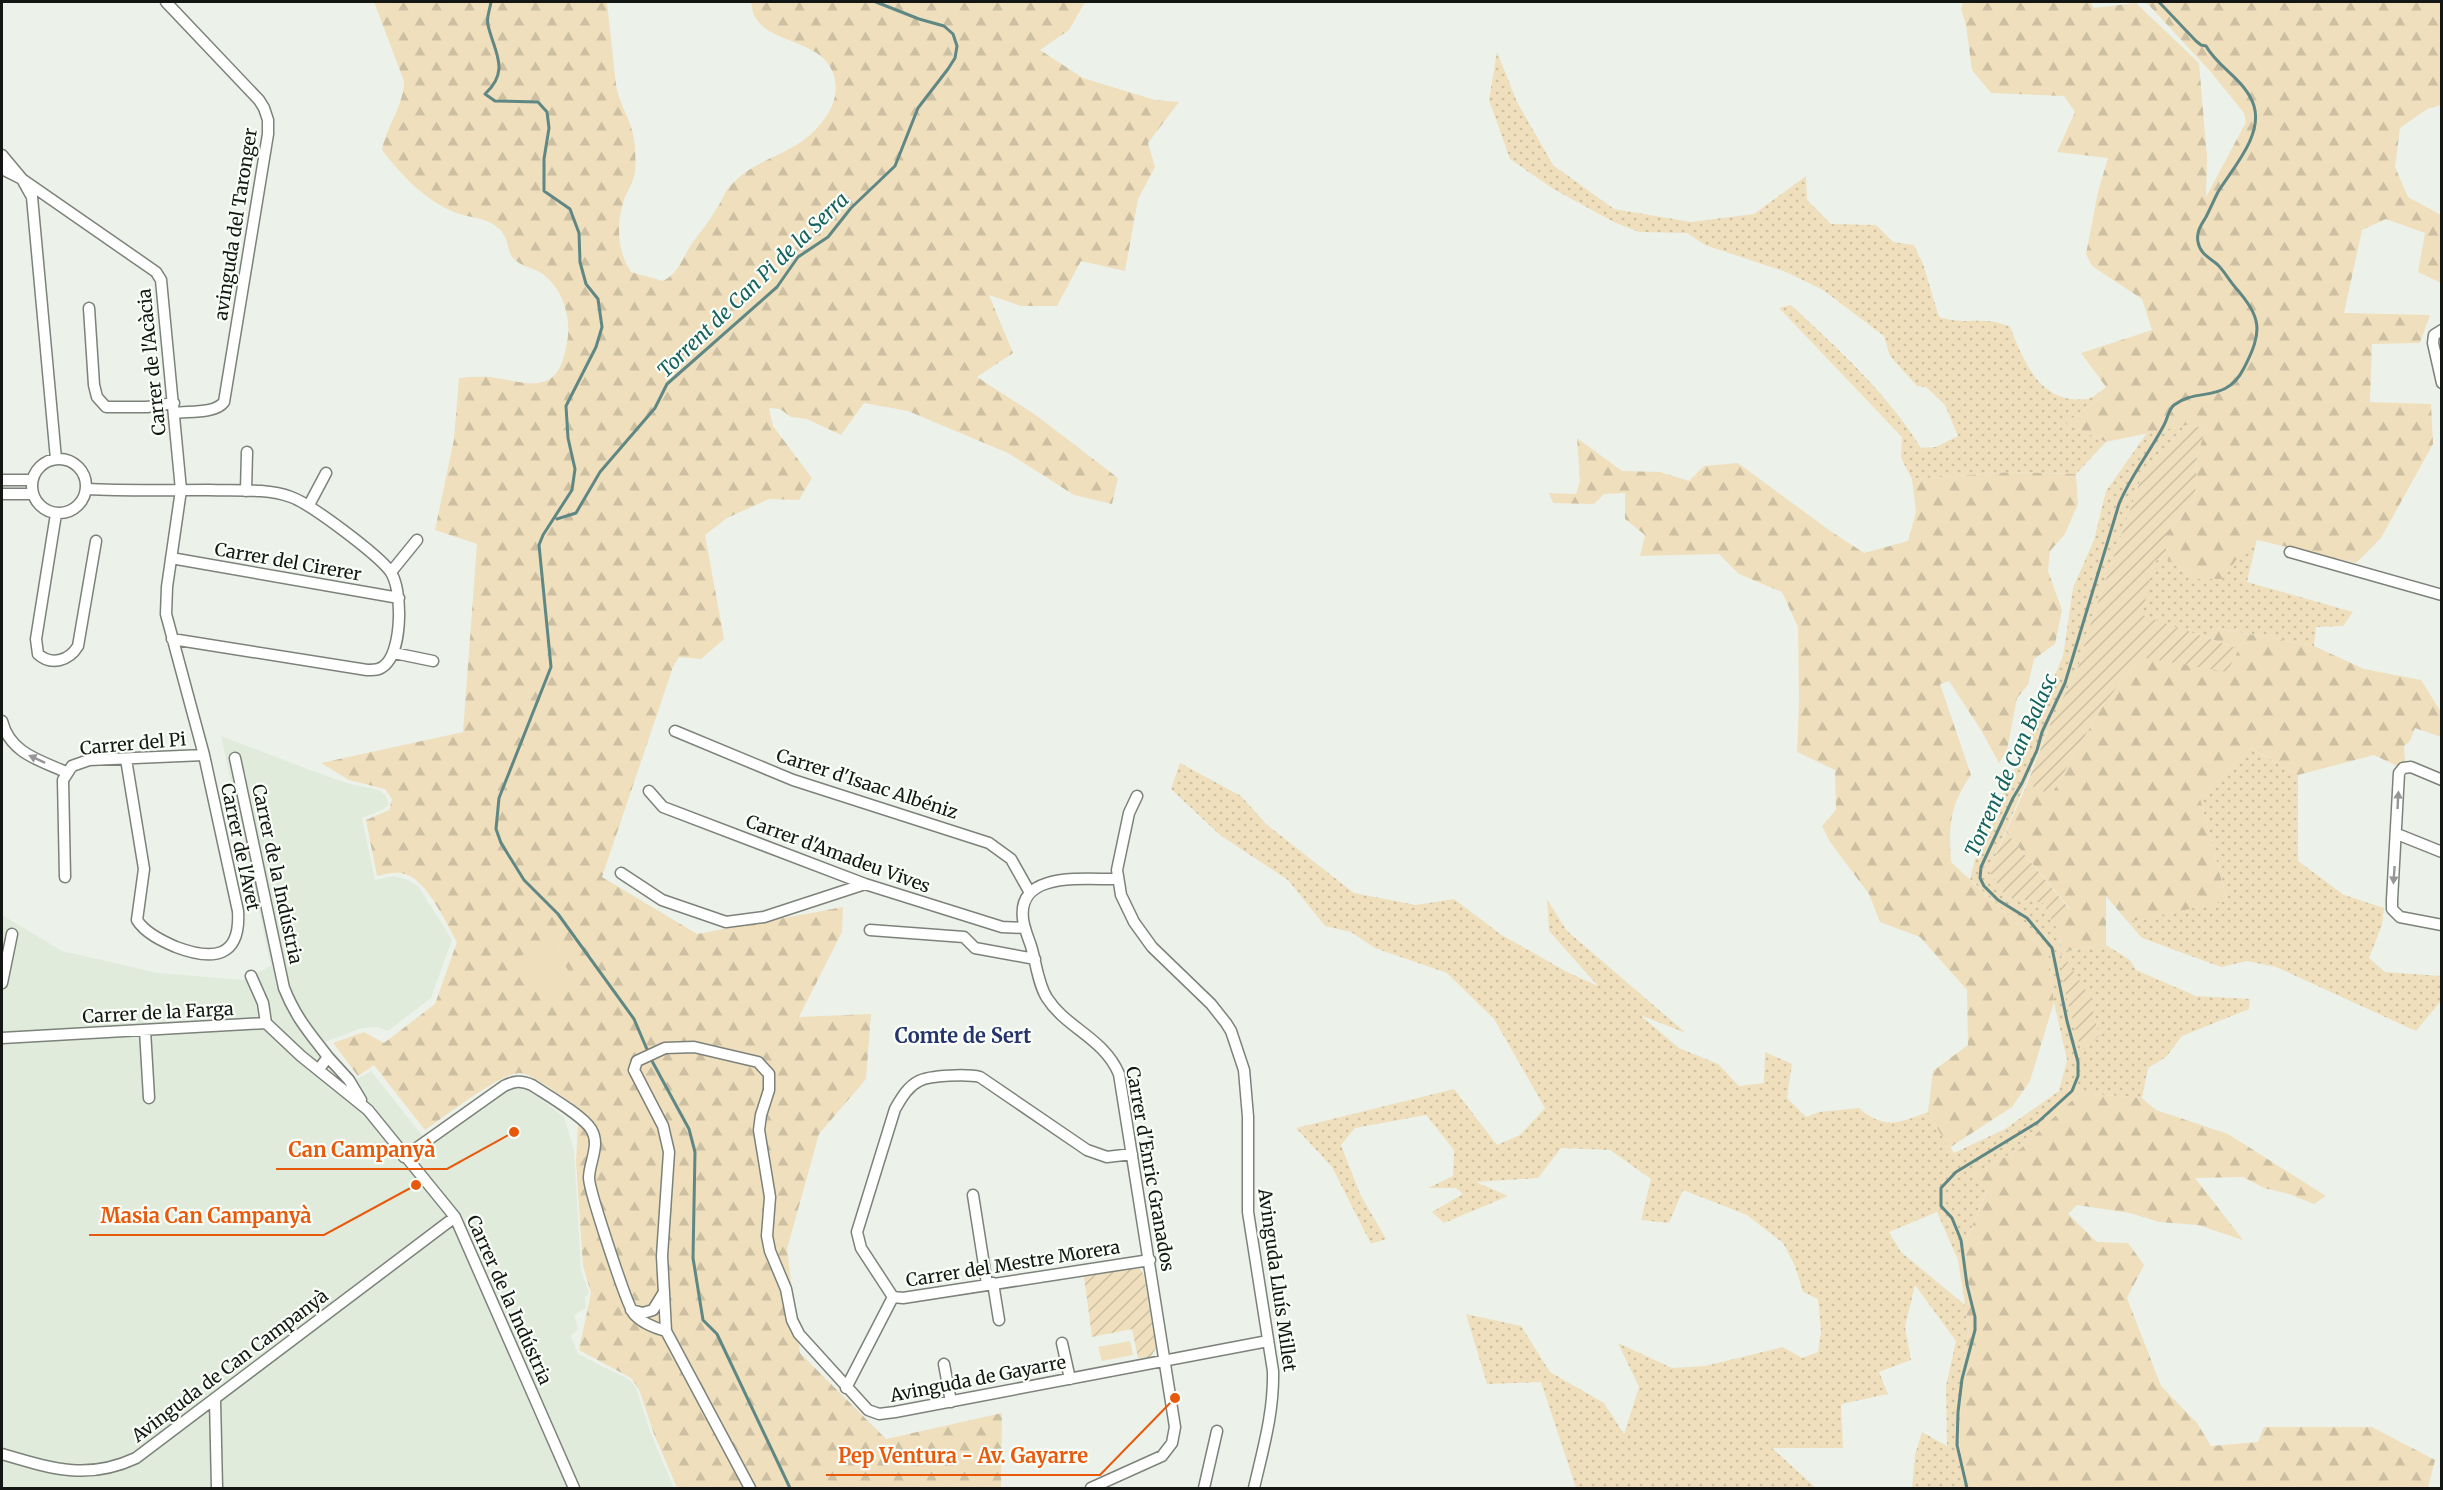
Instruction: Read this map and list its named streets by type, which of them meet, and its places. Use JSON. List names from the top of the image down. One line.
{"streets":{"street":["avinguda del Taronger","Carrer de l'Acàcia","Carrer del Cirerer","Carrer del Pi","Carrer d'Isaac Albéniz","Carrer de l'Avet","Carrer d'Amadeu Vives","Carrer de la Indústria","Carrer de la Farga","Carrer d'Enric Granados","Carrer del Mestre Morera","Avinguda Lluís Millet","Avinguda de Can Campanyà","Avinguda de Gayarre"]},"crossings":[["avinguda del Taronger","Carrer de l'Acàcia"],["Carrer de l'Acàcia","Carrer de l'Avet"],["Carrer del Cirerer","Carrer de l'Avet"],["Carrer del Pi","Carrer de l'Avet"],["Carrer d'Isaac Albéniz","Carrer d'Enric Granados"],["Carrer d'Amadeu Vives","Carrer d'Enric Granados"],["Carrer de la Indústria","Carrer de la Farga"],["Carrer de la Indústria","Avinguda de Can Campanyà"],["Carrer d'Enric Granados","Carrer del Mestre Morera"],["Carrer d'Enric Granados","Avinguda de Gayarre"]],"districts":["Comte de Sert"],"water":["Torrent de Can Pi de la Serra","Torrent de Can Balasc"],"places":["Can Campanyà","Masia Can Campanyà","Pep Ventura - Av. Gayarre"]}
